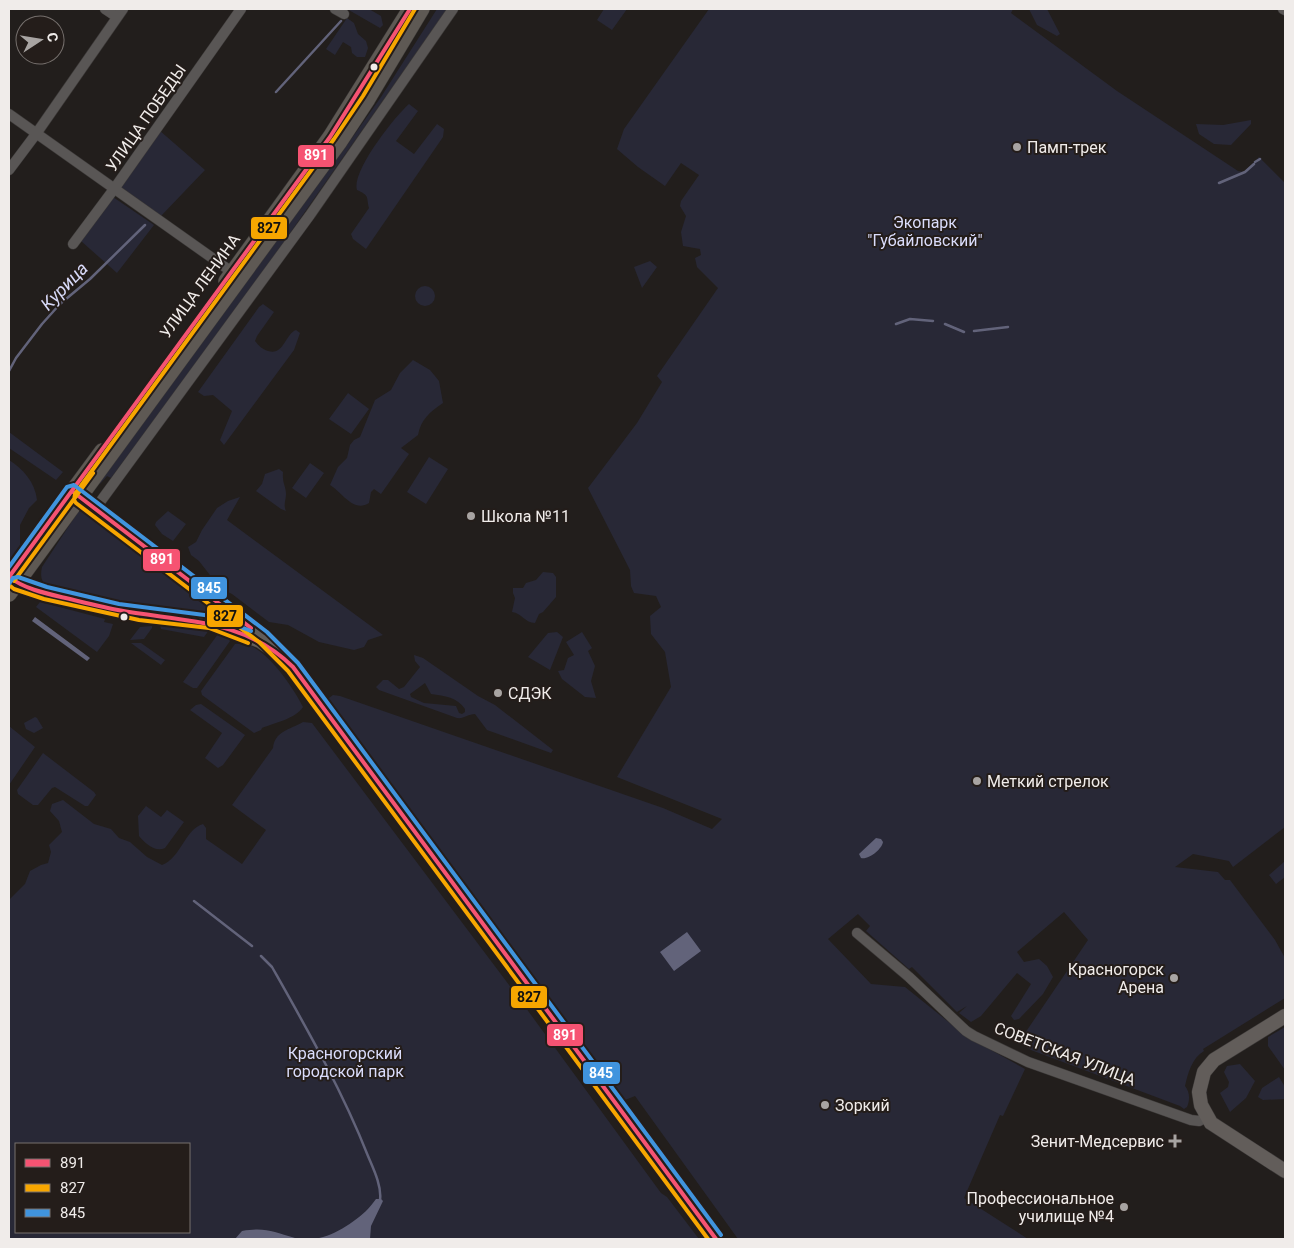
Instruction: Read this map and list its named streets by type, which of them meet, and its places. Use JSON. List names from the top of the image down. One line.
{"streets":{"main road":["УЛИЦА ЛЕНИНА"],"street":["УЛИЦА ПОБЕДЫ","СОВЕТСКАЯ УЛИЦА"]},"water":["Курица"],"parks":["Экопарк \"Губайловский\"","Красногорский городской парк"],"places":{"other":["Памп-трек","Школа №11","СДЭК","Меткий стрелок","Красногорск Арена","Зоркий","Профессиональное училище №4"],"health":["Зенит-Медсервис"]},"lines":["transit line 891","transit line 827","transit line 845"],"legend":["891","827","845"],"north":"right"}
